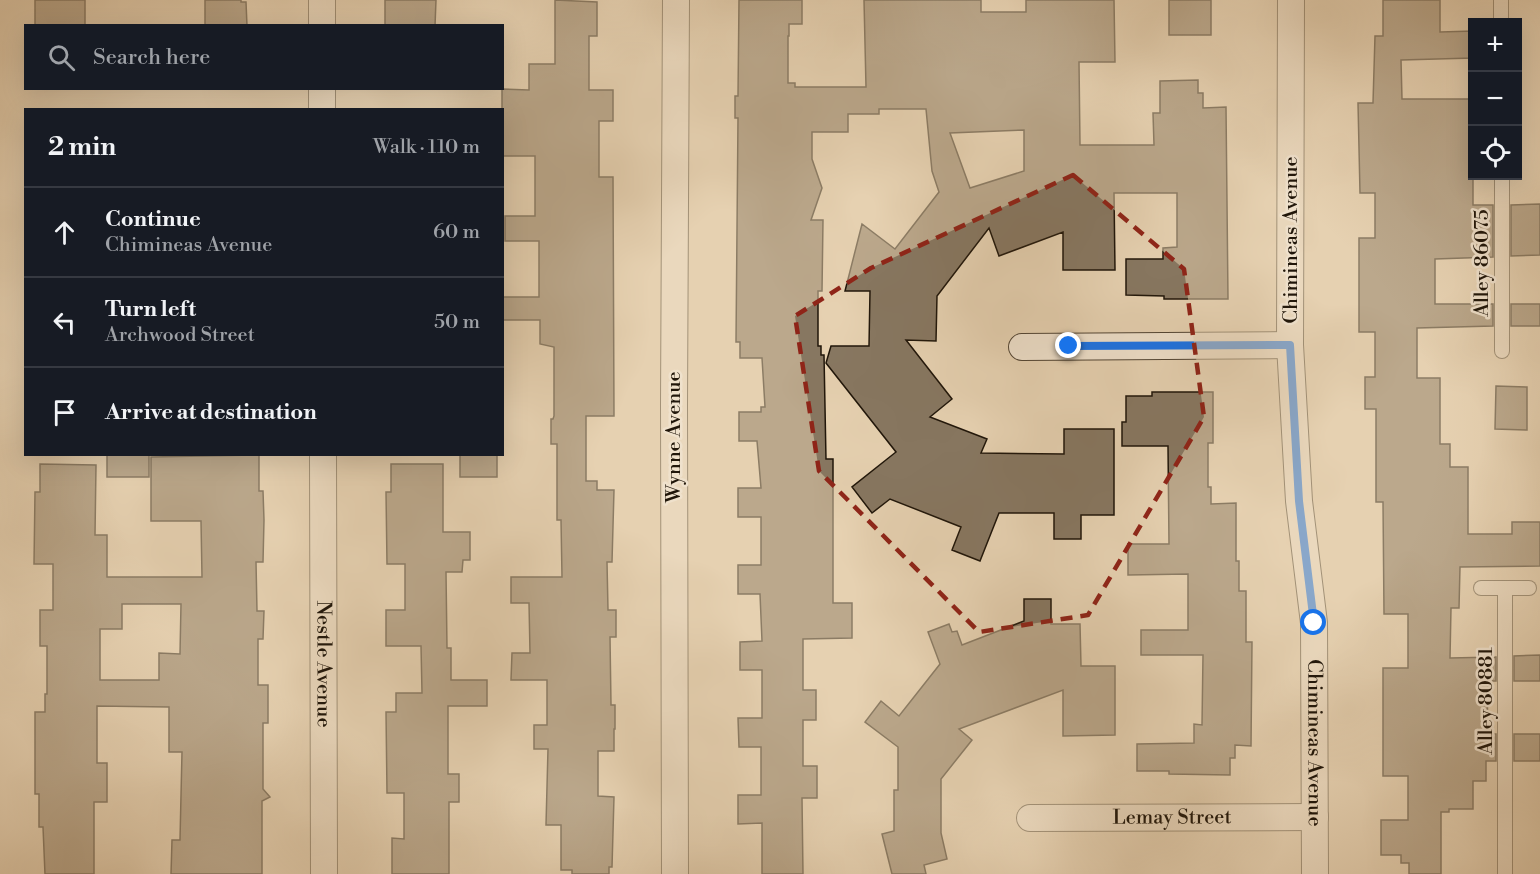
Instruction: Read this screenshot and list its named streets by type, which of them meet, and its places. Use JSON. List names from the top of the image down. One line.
{"streets":{"street":["Chimineas Avenue","Wynne Avenue","Nestle Avenue","Lemay Street"],"lane":["Alley 86075","Alley 80881"]},"crossings":[["Chimineas Avenue","Lemay Street"]],"page":{"map_buttons":["+","−"],"search":"Search here","heading":["2 min","Walk · 110 m"],"list":[["Continue","Chimineas Avenue","60 m"],["Turn left","Archwood Street","50 m"],"Arrive at destination"]}}
